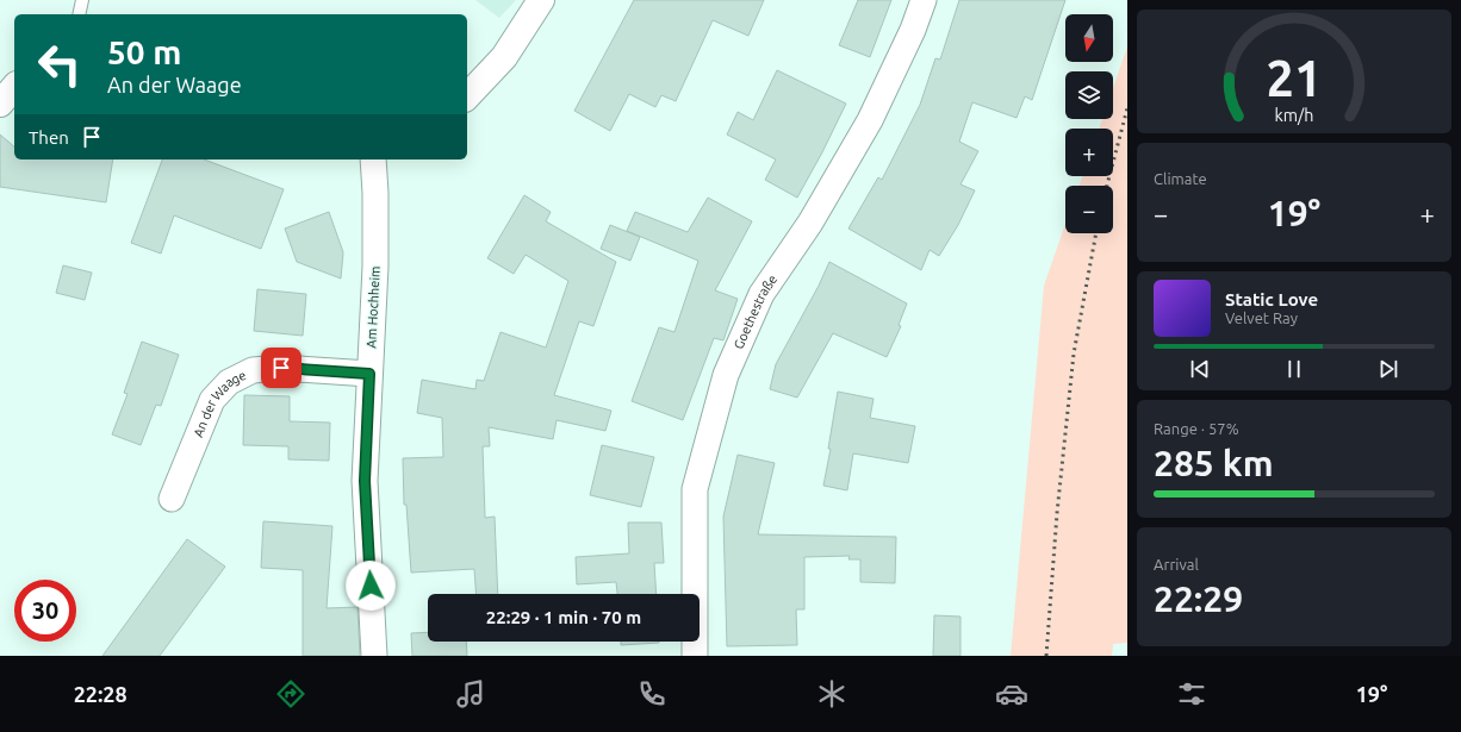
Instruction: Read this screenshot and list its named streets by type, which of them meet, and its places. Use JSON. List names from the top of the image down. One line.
{"streets":{"street":["Am Hochheim","Goethestraße","An der Waage"]},"crossings":[["Am Hochheim","An der Waage"]],"north":"bottom","page":{"map_buttons":["+","−"],"turn":["50 m","An der Waage"],"then":"Then","tile":["Climate",["Range · 57%","285 km"],["Arrival","22:29"]],"heat":["−","19°","+"],"song":["Static Love","Velvet Ray"],"limit":"30","trip":"22:29 · 1 min · 70 m","tabs":["22:28","19°"],"gauge":["21","km/h"]}}
